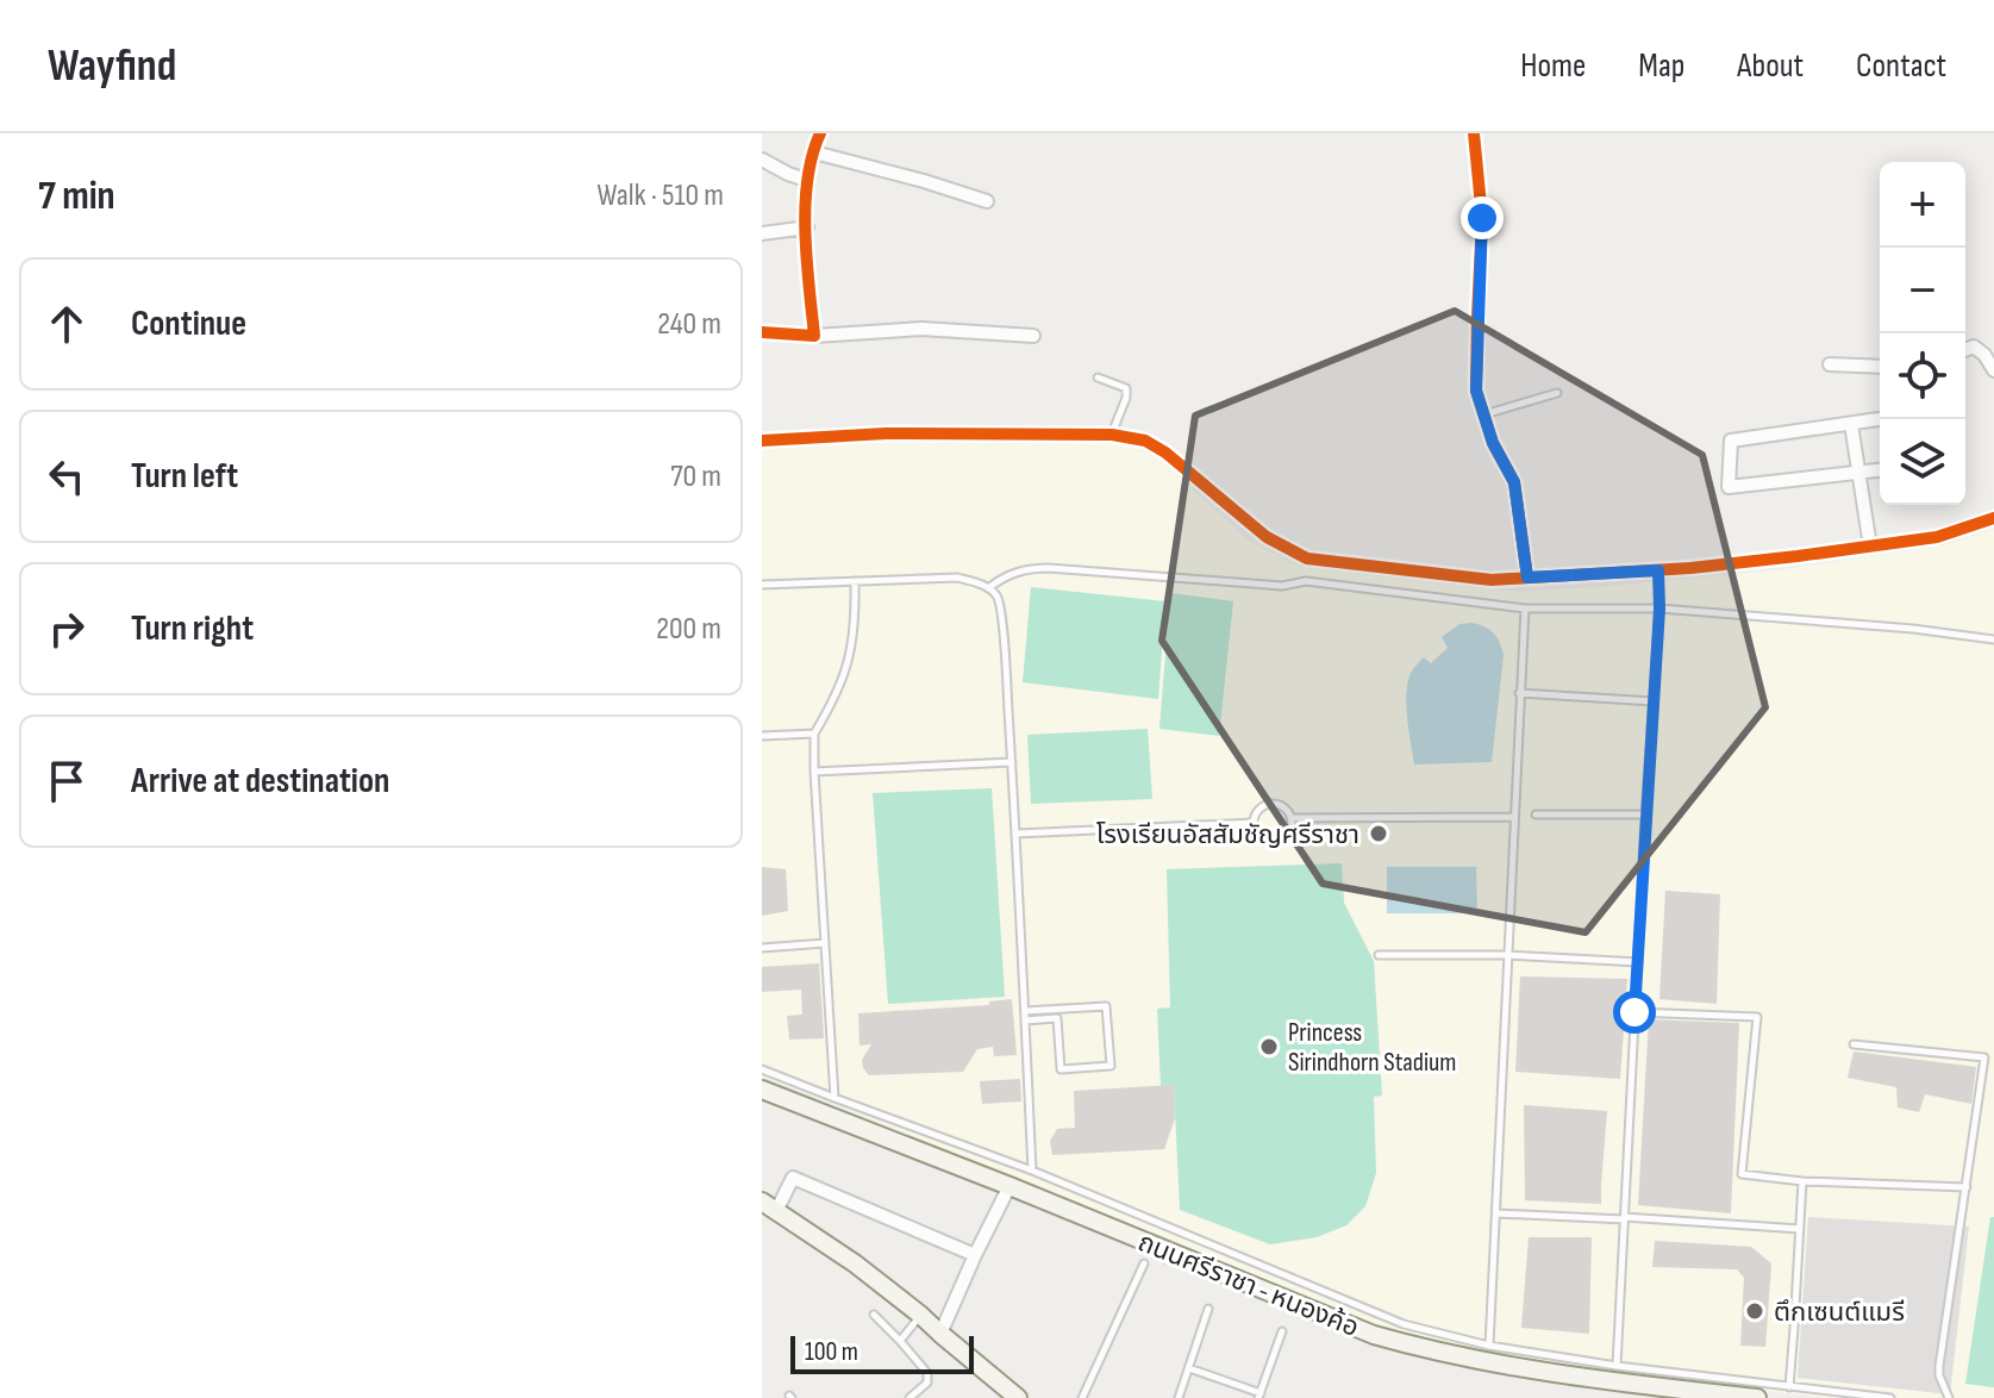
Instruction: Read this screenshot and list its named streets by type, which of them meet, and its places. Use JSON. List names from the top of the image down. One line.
{"streets":{"main road":["ถนนศรีราชา - หนองค้อ"]},"places":["โรงเรียนอัสสัมชัญศรีราชา","Princess Sirindhorn Stadium","ตึกเซนต์แมรี"],"scale_bar":"100 m","page":{"header":"Wayfind","nav":["Home","Map","About","Contact"],"heading":["7 min","Walk · 510 m"],"map_buttons":["+","−"],"list":[["Continue","240 m"],["Turn left","70 m"],["Turn right","200 m"],"Arrive at destination"],"scale":"100 m"}}
